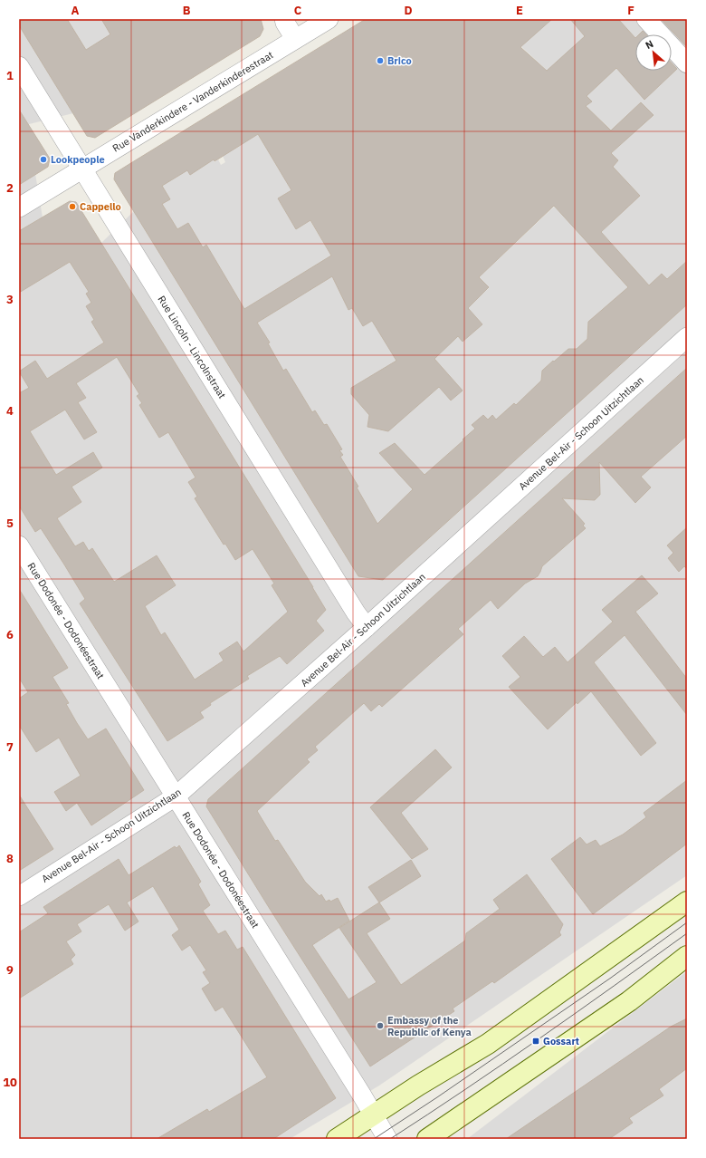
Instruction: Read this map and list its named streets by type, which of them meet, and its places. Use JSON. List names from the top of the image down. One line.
{"streets":{"street":["Rue Vanderkindere - Vanderkinderestraat","Rue Lincoln - Lincolnstraat","Avenue Bel-Air - Schoon Uitzichtlaan","Rue Dodonée - Dodonéestraat"]},"crossings":[["Rue Vanderkindere - Vanderkinderestraat","Rue Lincoln - Lincolnstraat"],["Rue Lincoln - Lincolnstraat","Avenue Bel-Air - Schoon Uitzichtlaan"],["Avenue Bel-Air - Schoon Uitzichtlaan","Rue Dodonée - Dodonéestraat"]],"places":{"other":["Brico","Lookpeople","Cappello","Embassy of the Republic of Kenya"],"transit":["Gossart"]},"north":"top left","grid":{"columns":["A","B","C","D","E","F"],"rows":["1","2","3","4","5","6","7","8","9","10"]}}
